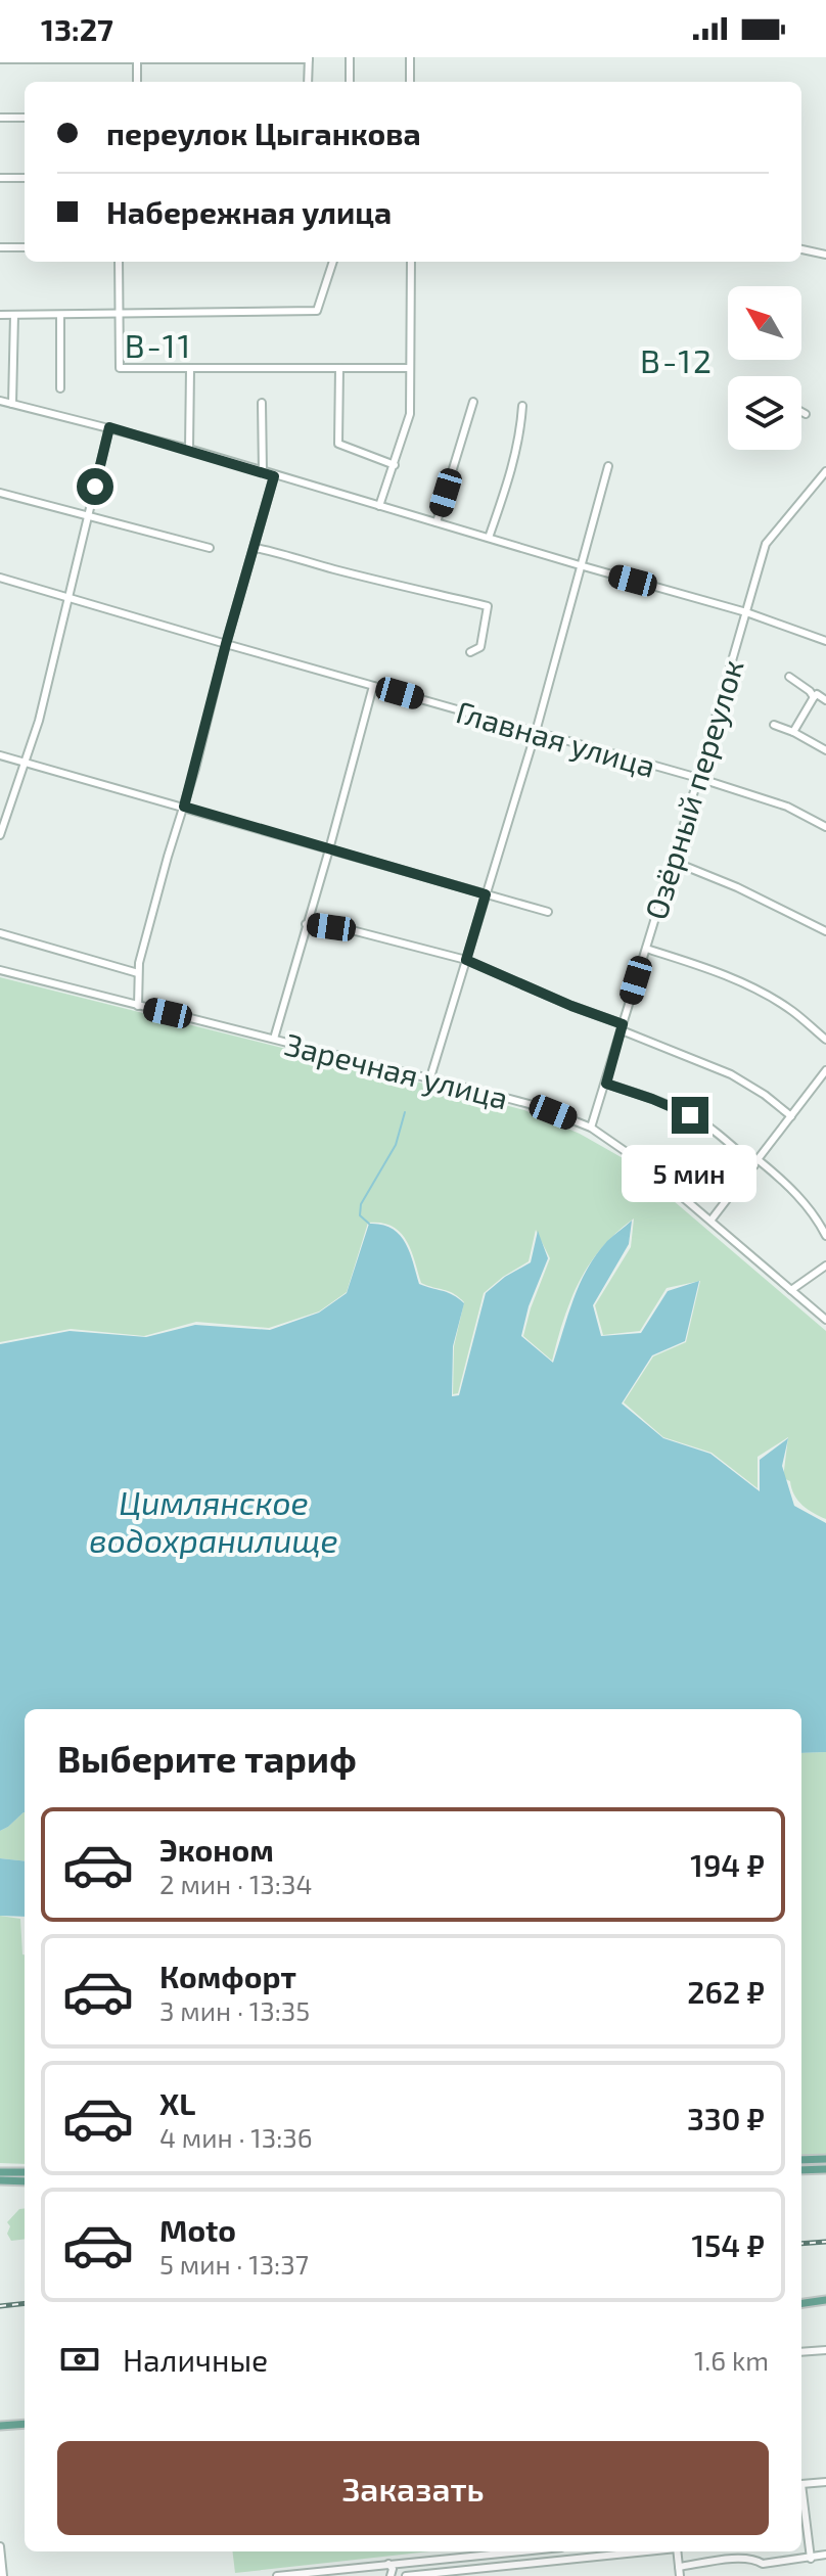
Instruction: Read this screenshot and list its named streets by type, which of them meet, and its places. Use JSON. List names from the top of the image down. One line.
{"streets":{"street":["Главная улица","Озёрный переулок","Заречная улица"]},"crossings":[["Главная улица","Озёрный переулок"],["Озёрный переулок","Заречная улица"]],"districts":["В-11","В-12"],"water":["Цимлянское водохранилище"],"north":"top left","page":{"status":"13:27","banner":["переулок Цыганкова","Набережная улица"],"bubble":"5 мин","heading":"Выберите тариф","list":[{"name":"Эконом","note":"2 мин · 13:34","value":"194 ₽"},{"name":"Комфорт","note":"3 мин · 13:35","value":"262 ₽"},{"name":"XL","note":"4 мин · 13:36","value":"330 ₽"},{"name":"Moto","note":"5 мин · 13:37","value":"154 ₽"}],"pay":["Наличные","1.6 km"],"buttons":"Заказать"}}
